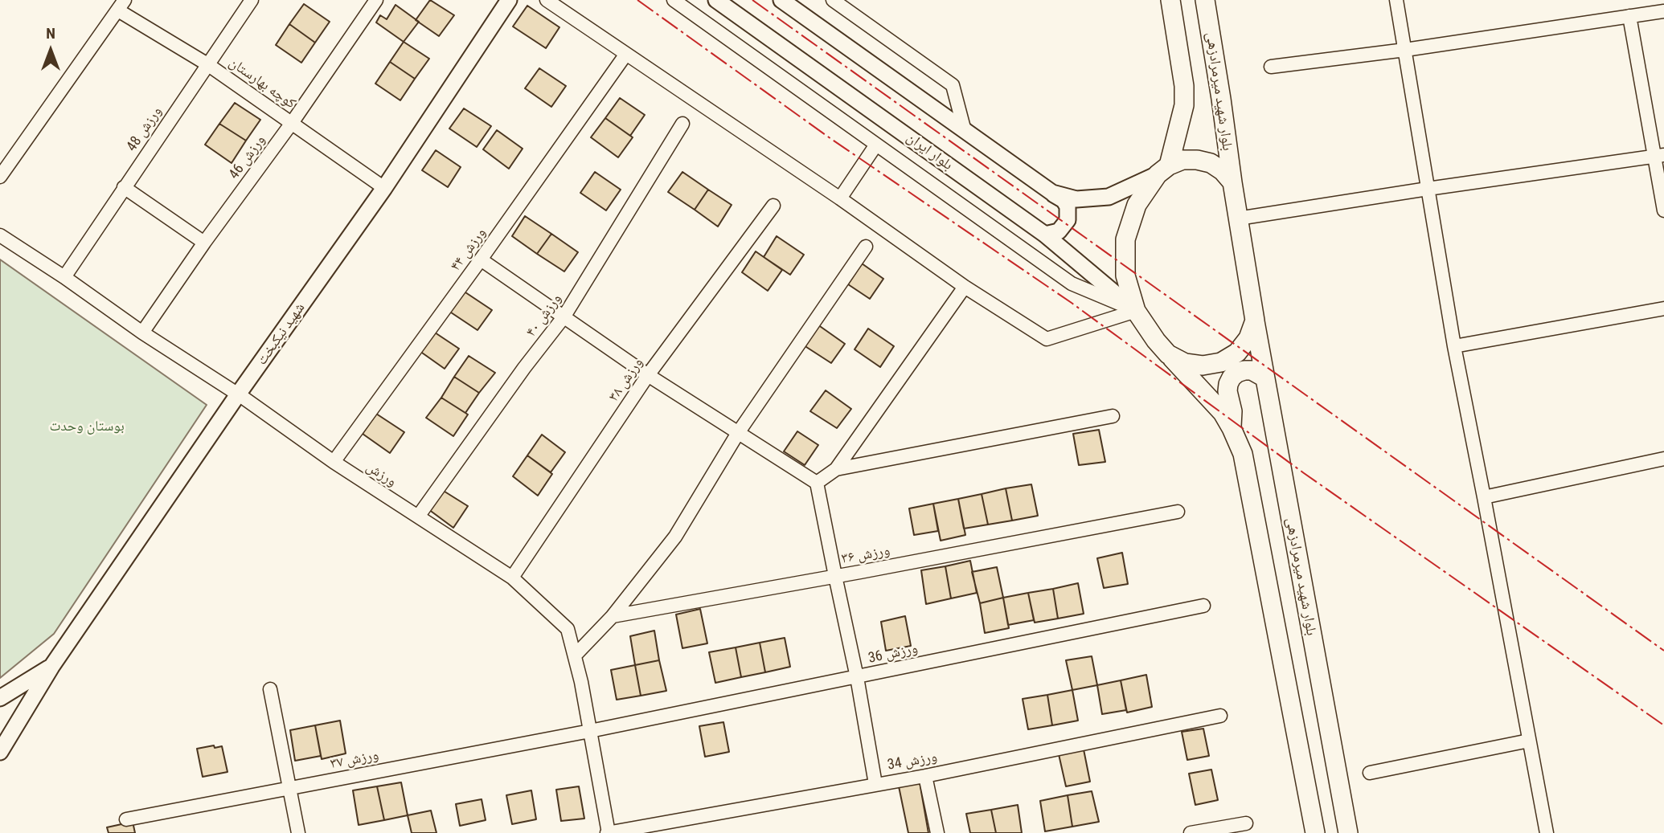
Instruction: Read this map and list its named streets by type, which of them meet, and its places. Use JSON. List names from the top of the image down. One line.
{"streets":{"main road":["بلوار شهید میرمرادزهی"],"street":["کوچه بهارستان","ورزش 48","بلوار ایران","ورزش 46","ورزش ۴۴","ورزش ۴۰","شهید نیکبخت","ورزش ۳۸","ورزش","ورزش ۳۶","ورزش 36","ورزش ۳۷","ورزش 34"]},"crossings":[["کوچه بهارستان","ورزش 48"],["کوچه بهارستان","ورزش 46"],["کوچه بهارستان","شهید نیکبخت"],["بلوار شهید میرمرادزهی","بلوار ایران"],["ورزش 48","ورزش"],["ورزش 46","ورزش"],["ورزش ۴۴","ورزش"],["ورزش ۴۰","ورزش"],["شهید نیکبخت","ورزش"],["ورزش ۳۸","ورزش"],["ورزش","ورزش 36"],["ورزش","ورزش ۳۷"],["ورزش","ورزش 34"],["ورزش 36","ورزش ۳۷"]],"parks":["بوستان وحدت"],"north":"top"}
